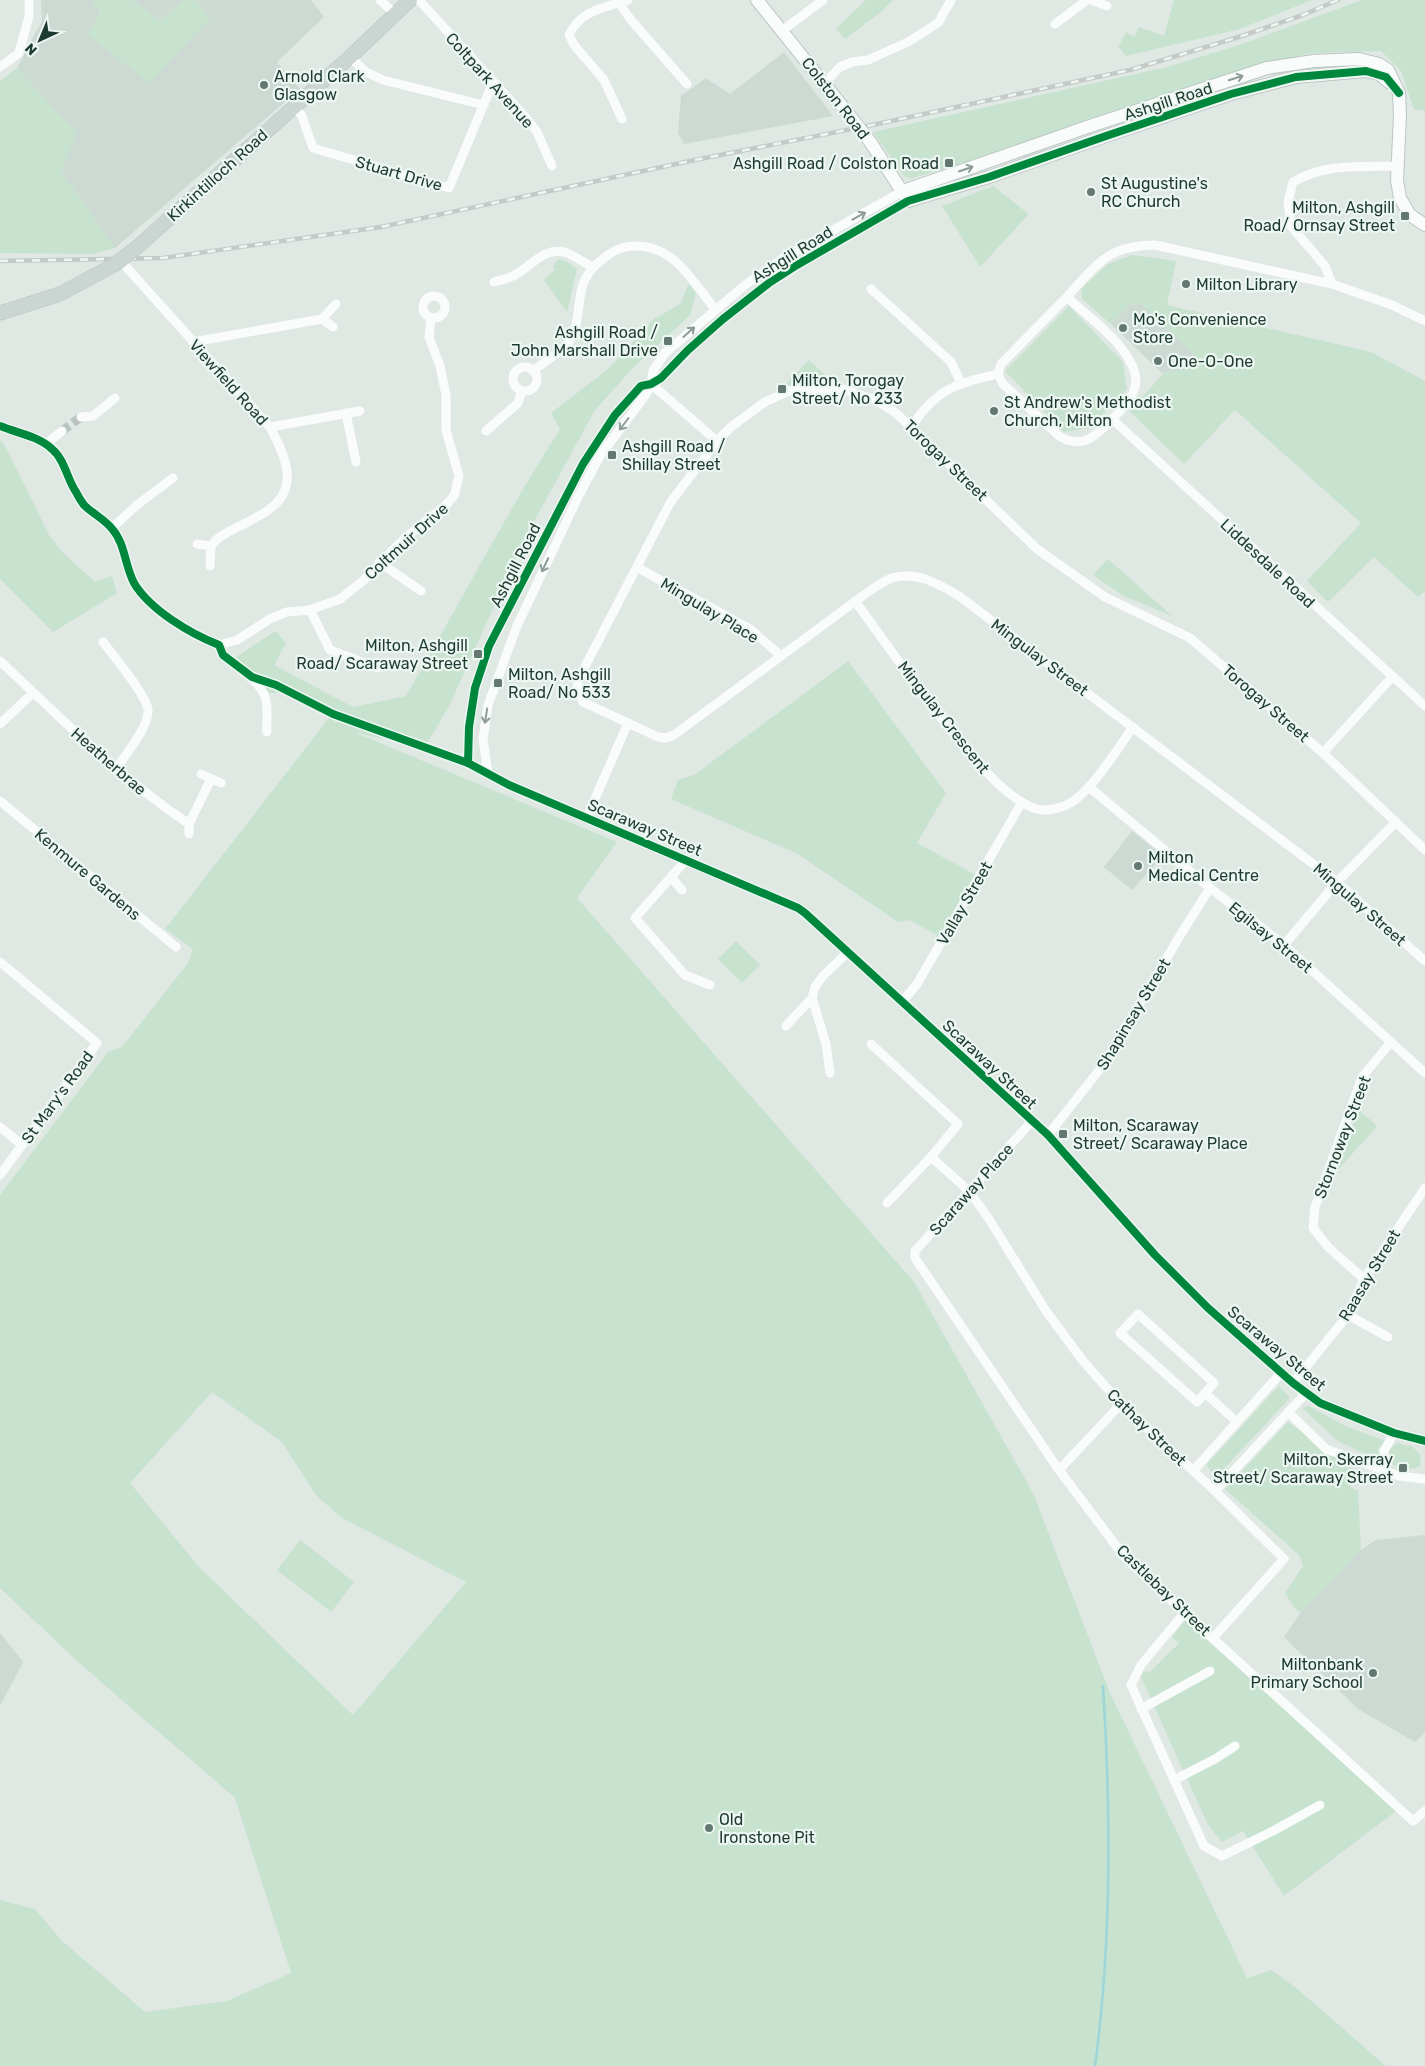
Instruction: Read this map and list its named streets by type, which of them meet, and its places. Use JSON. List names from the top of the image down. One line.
{"streets":{"main road":["Kirkintilloch Road"],"street":["Coltpark Avenue","Colston Road","Ashgill Road","Stuart Drive","Viewfield Road","Torogay Street","Coltmuir Drive","Liddesdale Road","Mingulay Place","Mingulay Street","Mingulay Crescent","Heatherbrae","Scaraway Street","Kenmure Gardens","Vallay Street","Egilsay Street","Shapinsay Street","St Mary's Road","Stornoway Street","Scaraway Place","Raasay Street","Cathay Street","Castlebay Street"]},"crossings":[["Coltpark Avenue","Stuart Drive"],["Colston Road","Ashgill Road"],["Ashgill Road","Scaraway Street"],["Stuart Drive","Kirkintilloch Road"],["Kirkintilloch Road","Viewfield Road"],["Torogay Street","Mingulay Place"],["Torogay Street","Mingulay Street"],["Mingulay Place","Mingulay Street"],["Mingulay Street","Mingulay Crescent"],["Mingulay Crescent","Vallay Street"],["Mingulay Crescent","Egilsay Street"],["Scaraway Street","Vallay Street"],["Scaraway Street","Shapinsay Street"],["Scaraway Street","Scaraway Place"],["Scaraway Street","Raasay Street"],["Egilsay Street","Shapinsay Street"],["Egilsay Street","Stornoway Street"],["Stornoway Street","Raasay Street"],["Scaraway Place","Cathay Street"],["Scaraway Place","Castlebay Street"],["Cathay Street","Castlebay Street"]],"places":{"other":["Arnold Clark Glasgow","St Augustine's RC Church","Milton Library","Mo's Convenience Store","One-O-One","St Andrew's Methodist Church, Milton","Milton Medical Centre","Miltonbank Primary School","Old Ironstone Pit"],"transit":["Ashgill Road / Colston Road","Milton, Ashgill Road/ Ornsay Street","Ashgill Road / John Marshall Drive","Milton, Torogay Street/ No 233","Ashgill Road / Shillay Street","Milton, Ashgill Road/ Scaraway Street","Milton, Ashgill Road/ No 533","Milton, Scaraway Street/ Scaraway Place","Milton, Skerray Street/ Scaraway Street"]},"north":"bottom left"}
